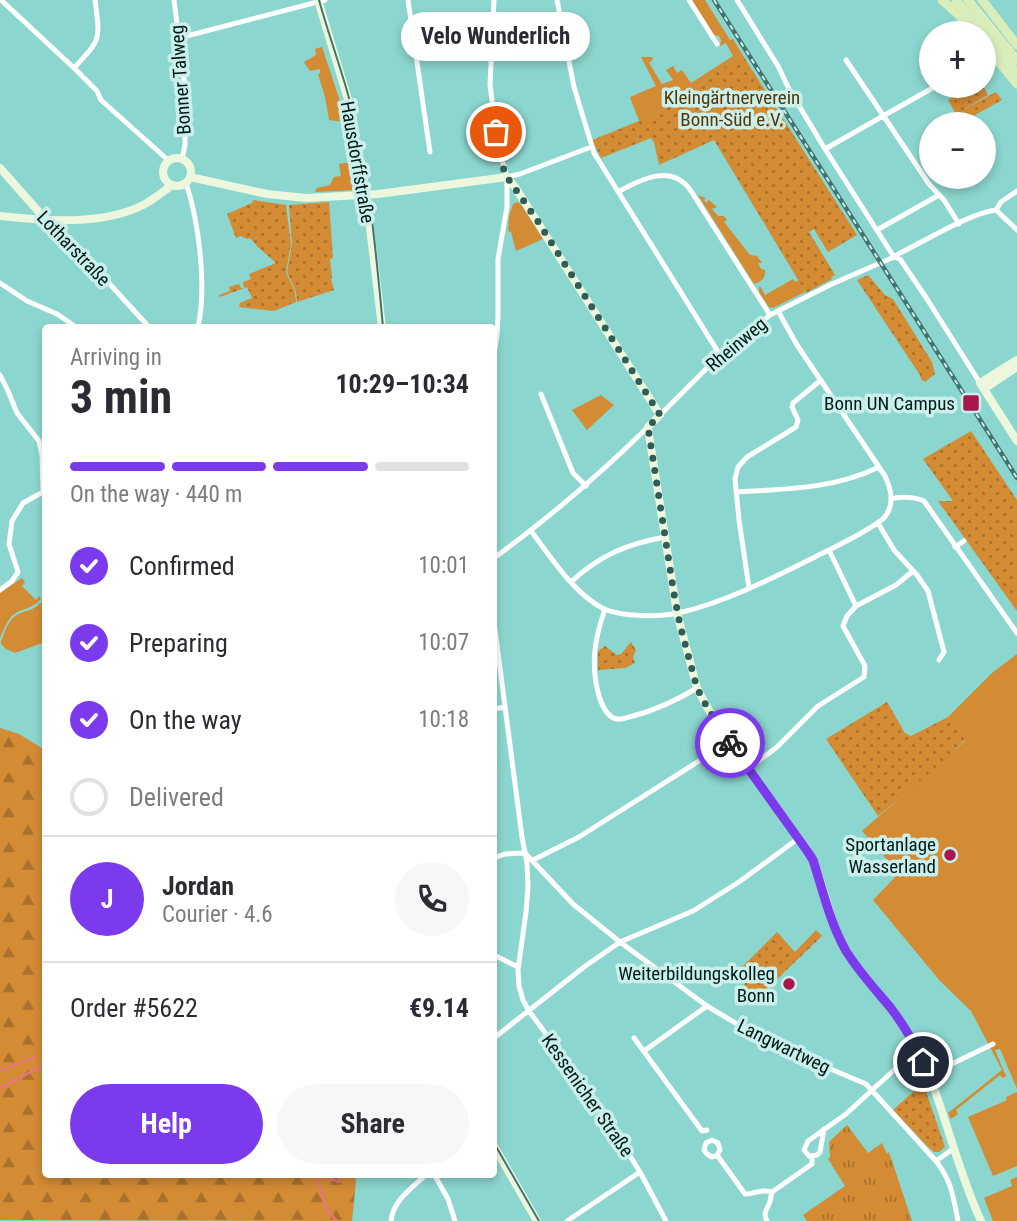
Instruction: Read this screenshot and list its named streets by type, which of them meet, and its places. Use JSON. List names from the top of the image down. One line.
{"streets":{"street":["Bonner Talweg","Hausdorffstraße","Lotharstraße","Rheinweg","Langwartweg","Kessenicher Straße"]},"crossings":[["Langwartweg","Kessenicher Straße"]],"parks":["Kleingärtnerverein Bonn-Süd e.V."],"places":{"other":["Velo Wunderlich","Sportanlage Wasserland","Weiterbildungskolleg Bonn"],"transit":["Bonn UN Campus"]},"page":{"bubble":"Velo Wunderlich","map_buttons":["+","−"],"heading":["3 min","Arriving in","10:29–10:34"],"panel":["Jordan","Courier · 4.6","Order #5622","€9.14"],"bar":"On the way · 440 m","list":[["Confirmed","10:01"],["Preparing","10:07"],["On the way","10:18"],"Delivered"],"round":"J","buttons":["Help","Share"]}}
